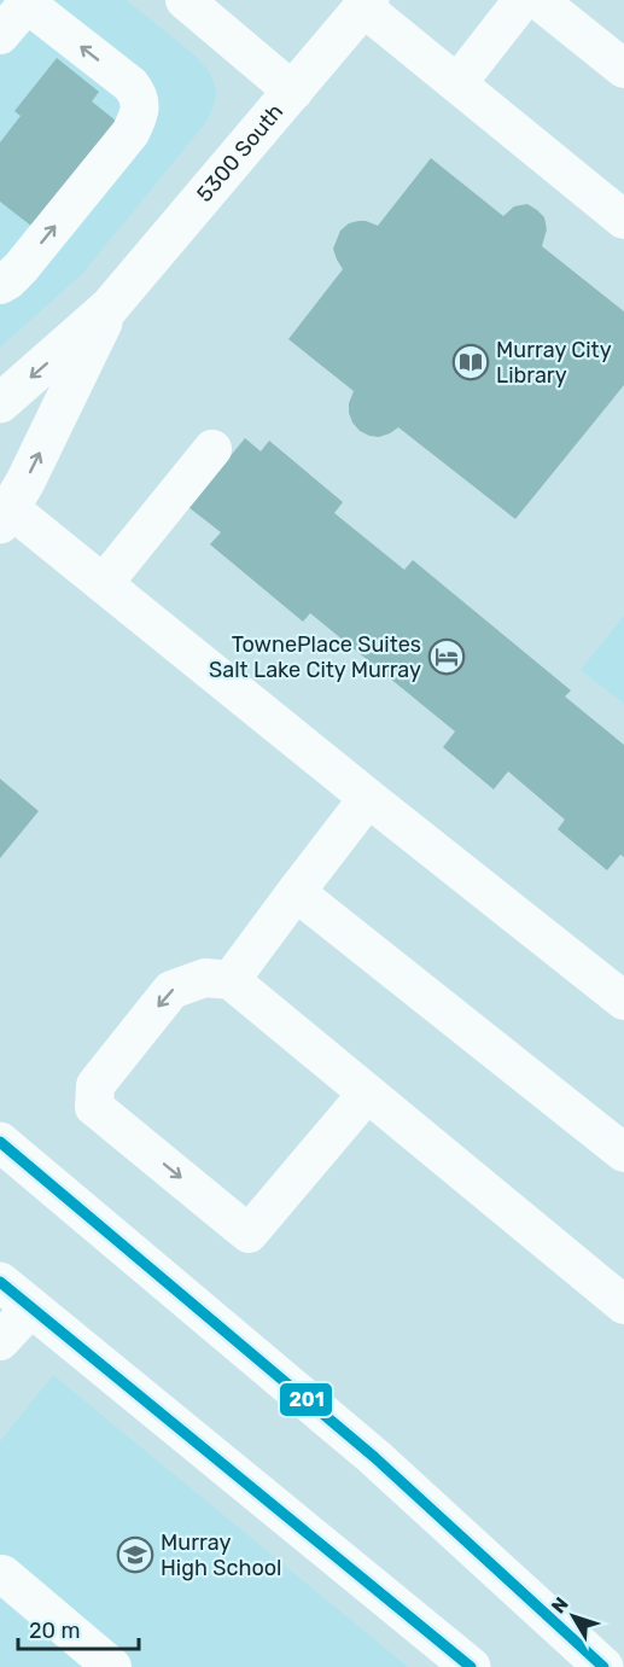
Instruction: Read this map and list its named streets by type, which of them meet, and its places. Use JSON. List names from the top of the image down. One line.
{"streets":{"main road":["5300 South"]},"places":{"library":["Murray City Library"],"hotel":["TownePlace Suites Salt Lake City Murray"],"school or university":["Murray High School"]},"lines":["transit line 201"],"scale_bar":"20 m","north":"top left"}
